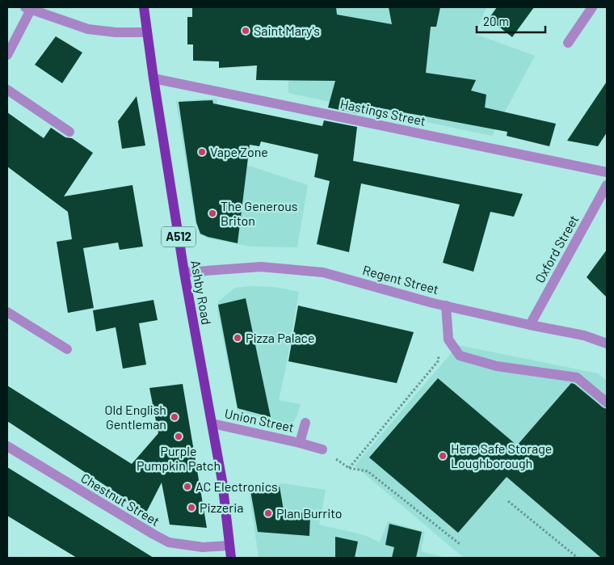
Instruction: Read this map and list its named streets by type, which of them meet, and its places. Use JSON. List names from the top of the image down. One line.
{"streets":{"main road":["A512","Ashby Road"],"street":["Hastings Street","Oxford Street","Regent Street","Union Street","Chestnut Street"]},"crossings":[["Hastings Street","Ashby Road"],["Oxford Street","Regent Street"],["Regent Street","Ashby Road"],["Ashby Road","Union Street"],["Ashby Road","Chestnut Street"]],"places":["Saint Mary's","Vape Zone","The Generous Briton","Pizza Palace","Old English Gentleman","Purple Pumpkin Patch","Here Safe Storage Loughborough","AC Electronics","Pizzeria","Plan Burrito"],"scale_bar":"20 m"}
